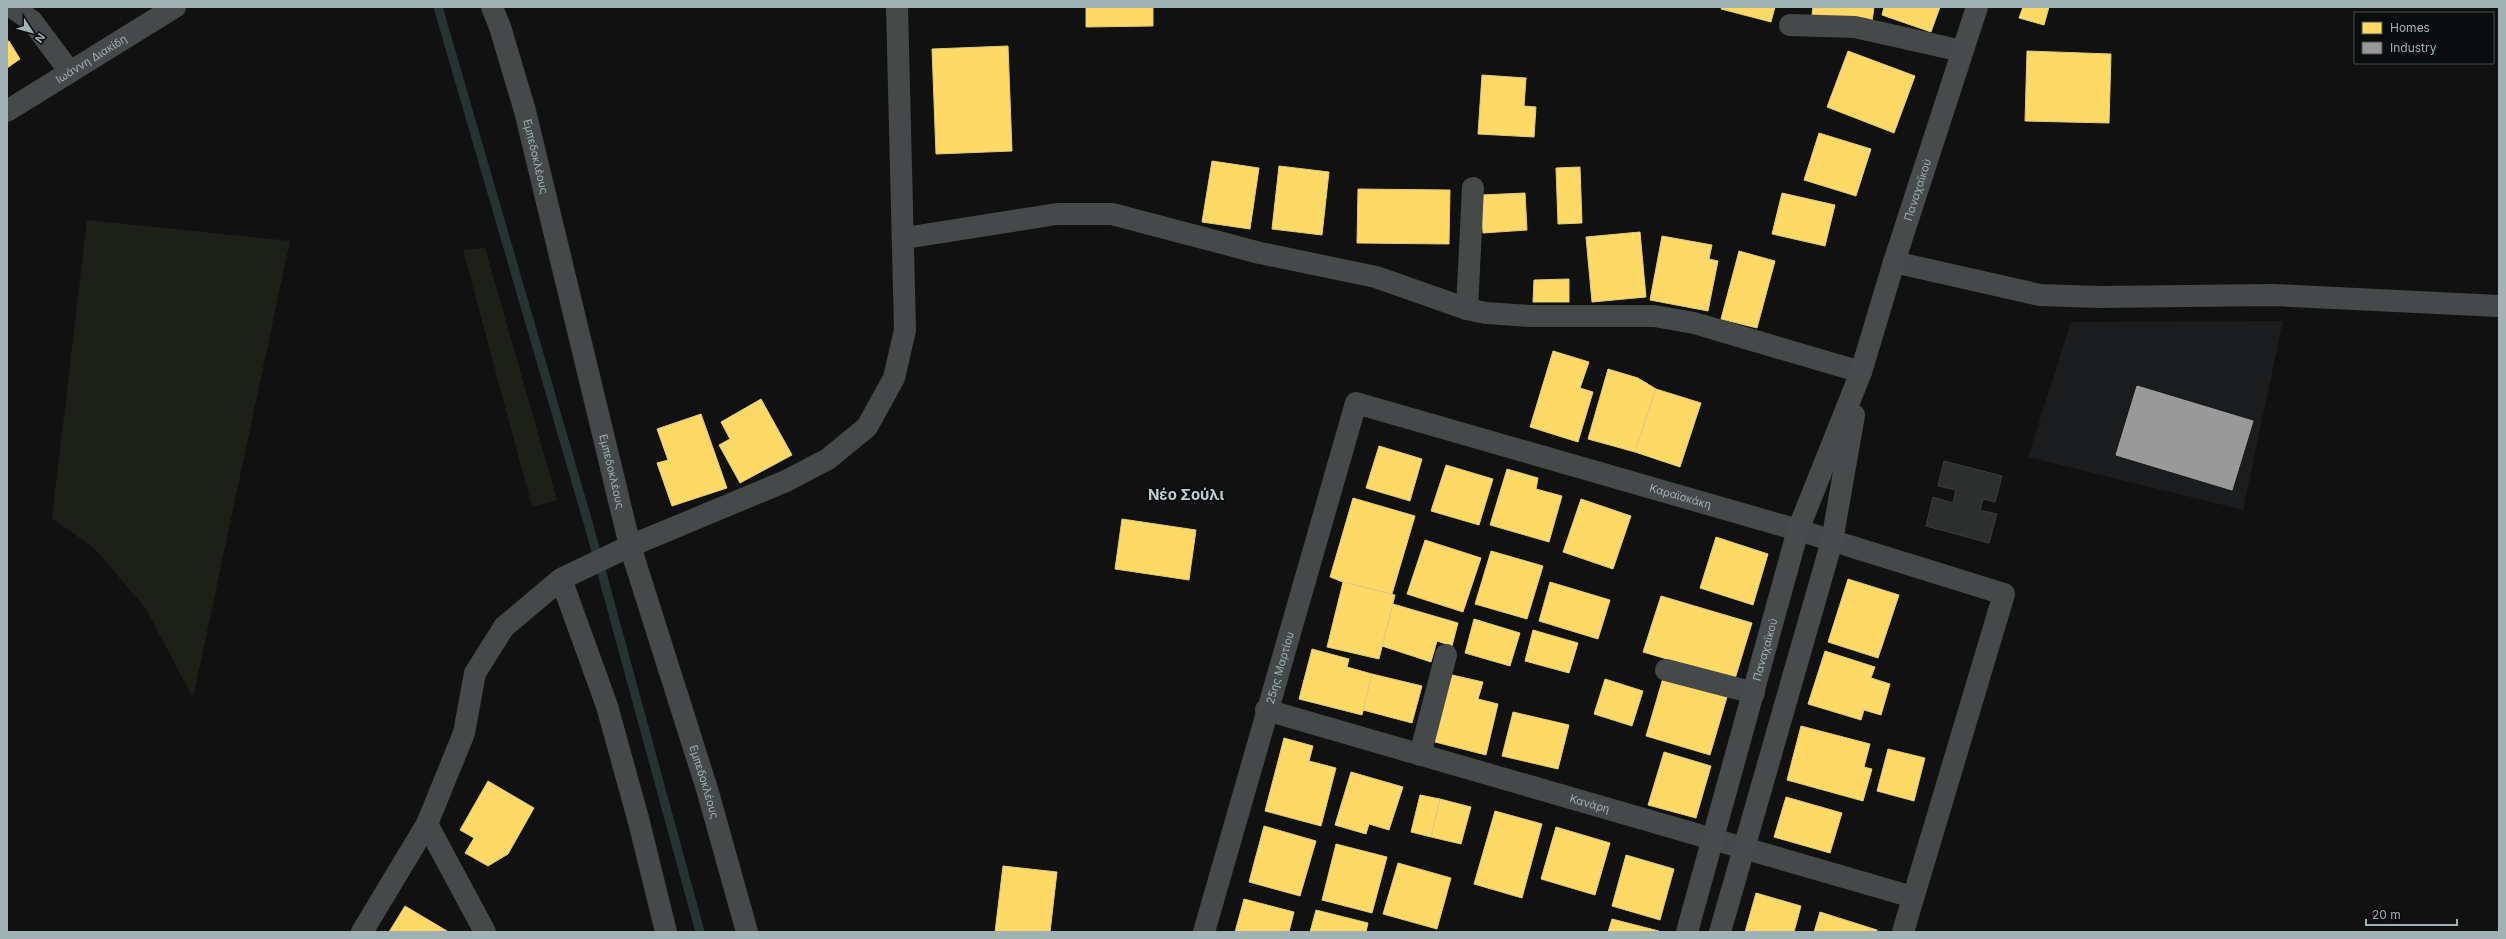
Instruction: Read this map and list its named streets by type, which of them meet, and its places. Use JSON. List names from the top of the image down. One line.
{"streets":{"main road":["Παναχαϊκού"],"street":["Ιωάννη Διακίδη","Εμπεδοκλέους","Καραϊσκάκη","25ης Μαρτίου","Κανάρη"]},"crossings":[["Παναχαϊκού","Καραϊσκάκη"],["Παναχαϊκού","Κανάρη"],["Καραϊσκάκη","25ης Μαρτίου"],["Καραϊσκάκη","Κανάρη"],["25ης Μαρτίου","Κανάρη"]],"districts":["Νέο Σούλι"],"legend":["Homes","Industry"],"scale_bar":"20 m","north":"bottom right"}
